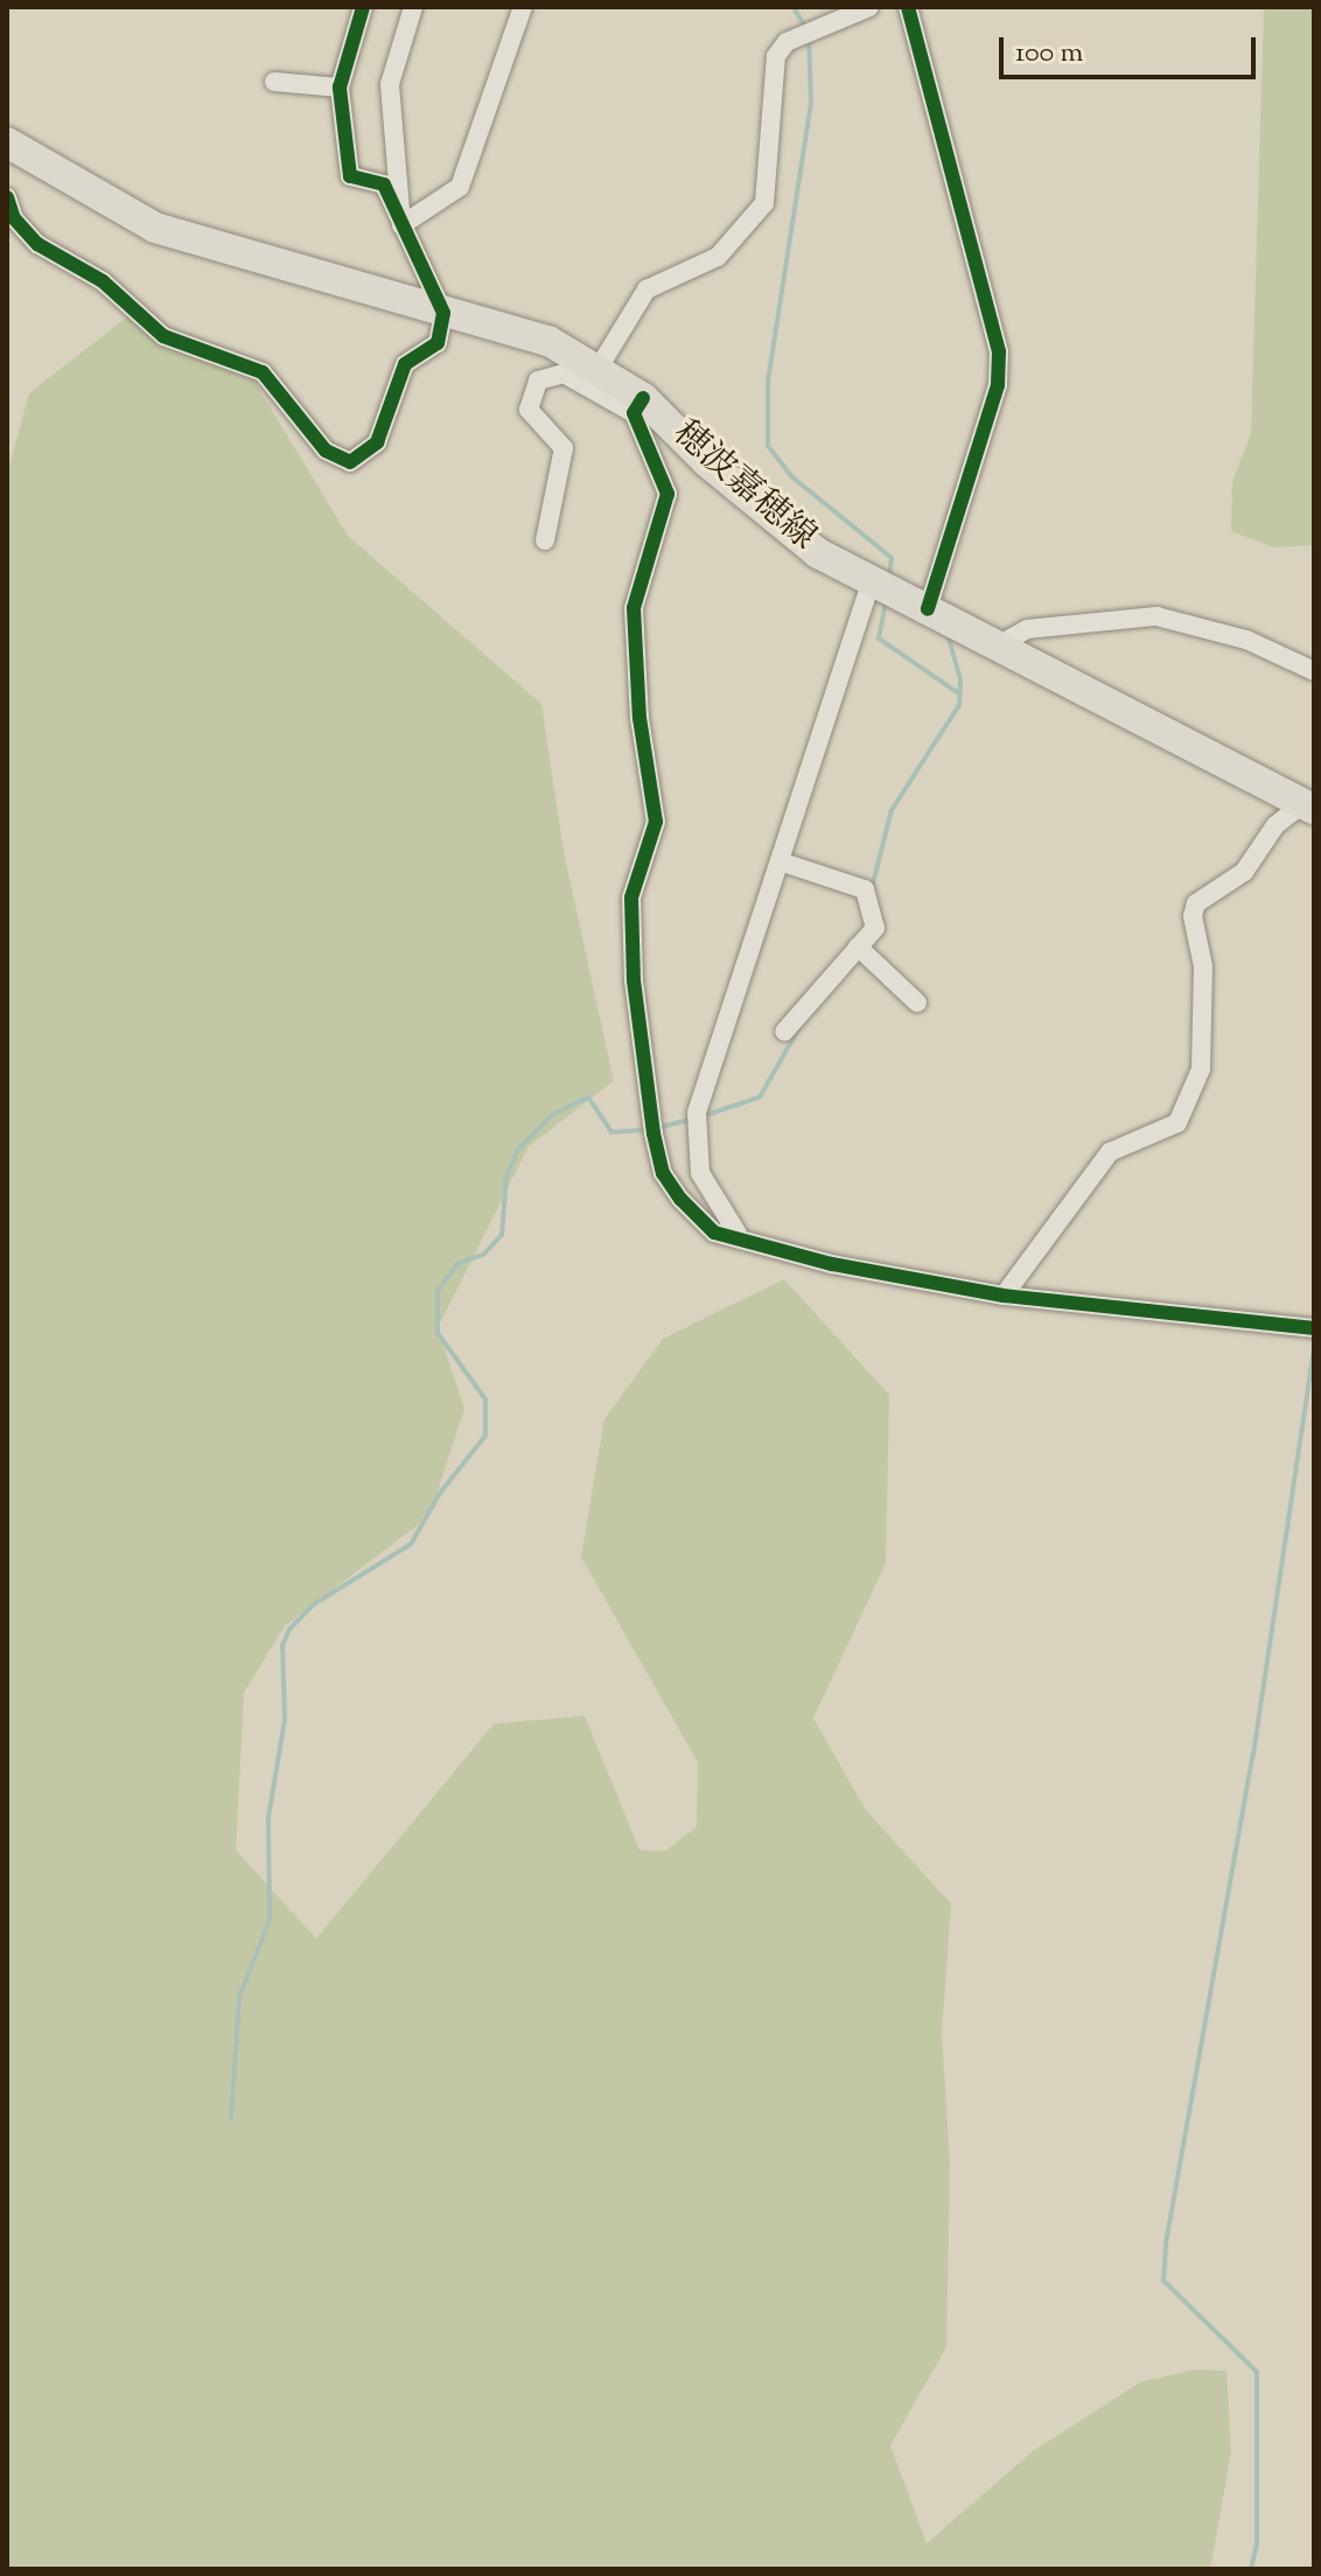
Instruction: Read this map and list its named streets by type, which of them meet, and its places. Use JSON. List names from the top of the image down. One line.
{"streets":{"main road":["穂波嘉穂線"]},"scale_bar":"100 m"}
